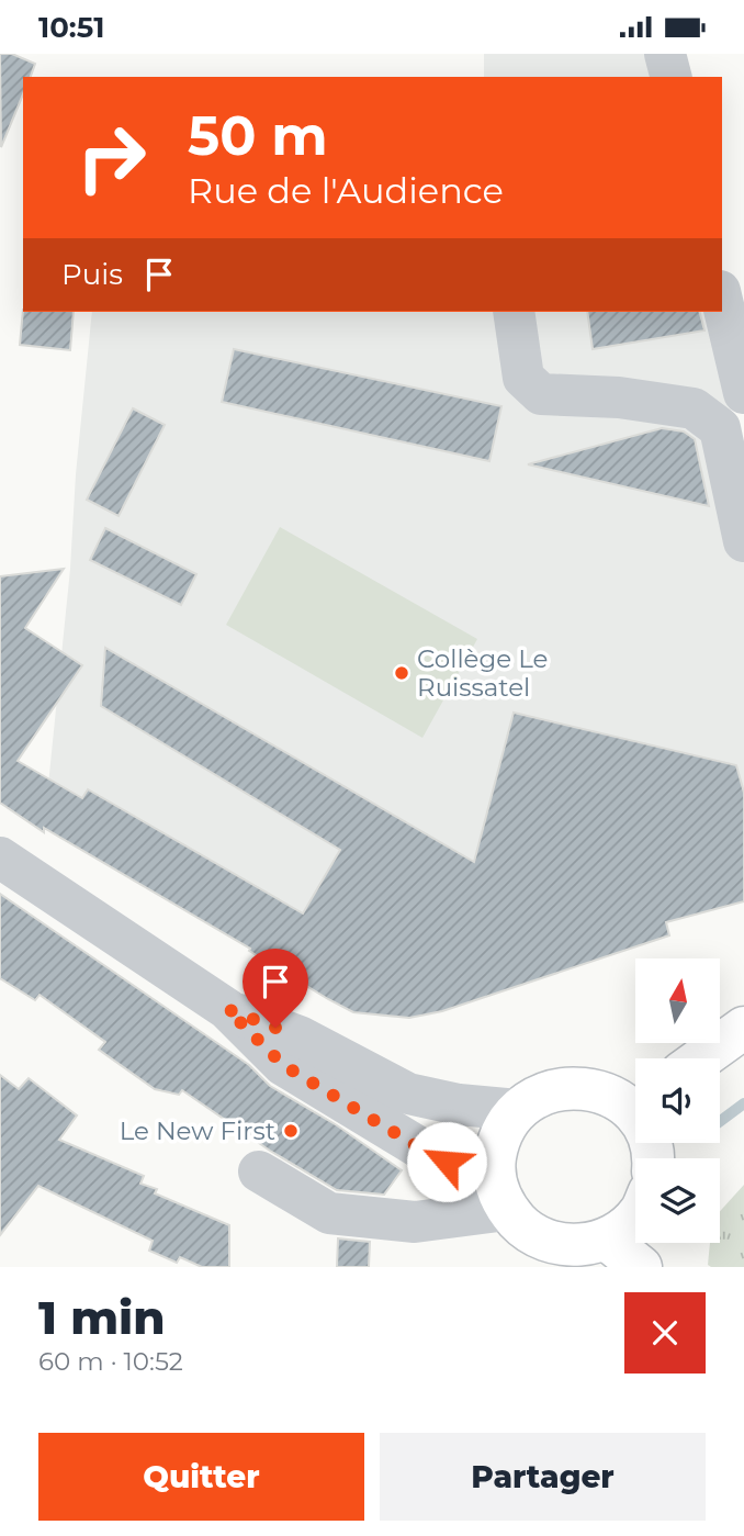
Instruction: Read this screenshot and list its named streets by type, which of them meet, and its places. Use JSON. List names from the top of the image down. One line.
{"places":["Collège Le Ruissatel","Le New First"],"north":"top","page":{"status":"10:51","turn":["50 m","Rue de l'Audience"],"then":"Puis","heading":["1 min","60 m · 10:52"],"buttons":["Quitter","Partager"]}}
